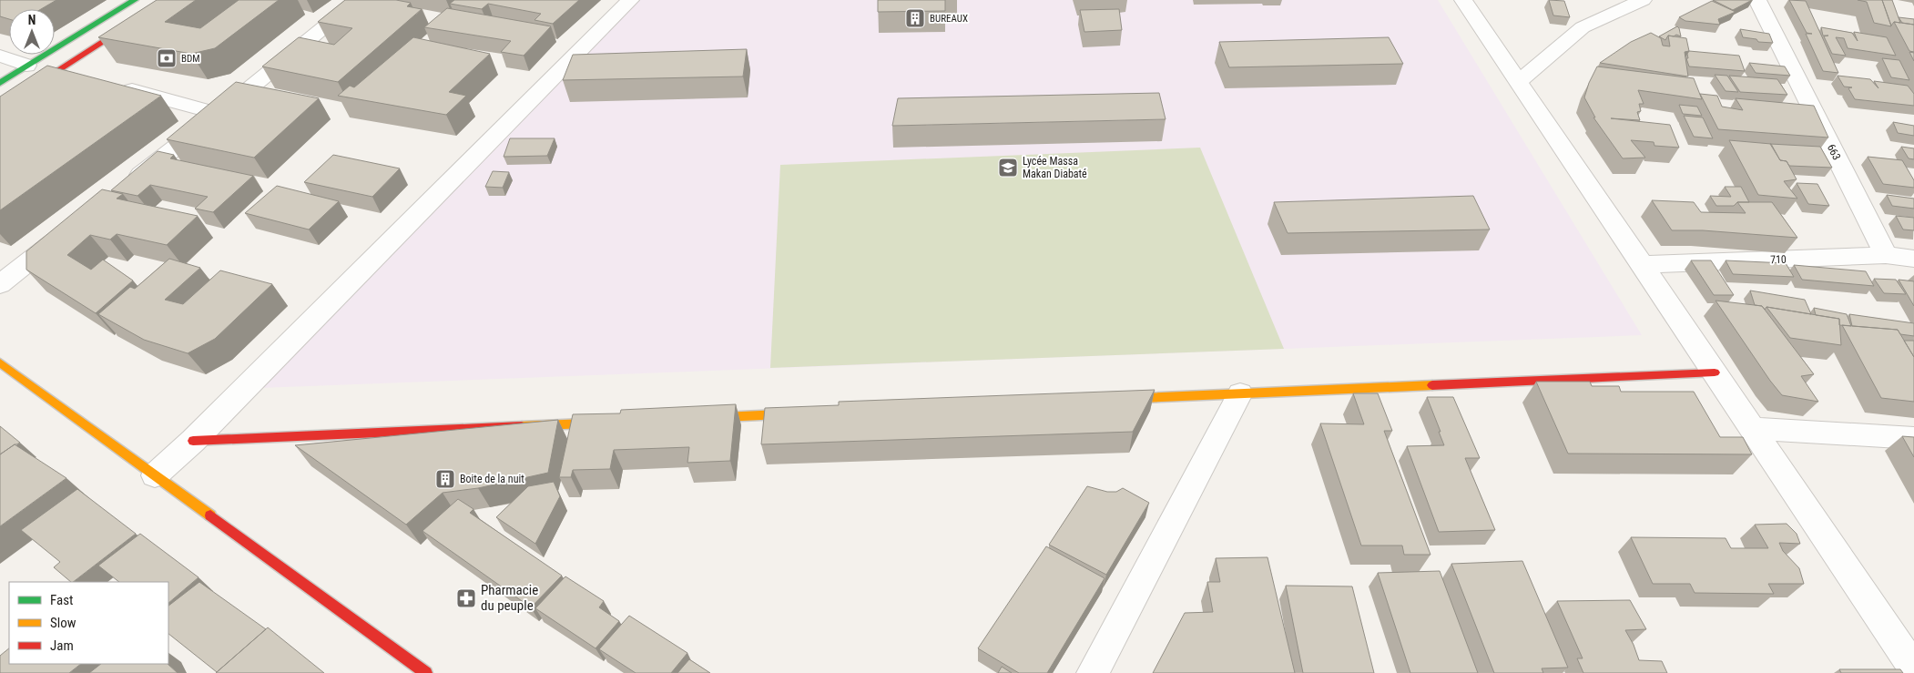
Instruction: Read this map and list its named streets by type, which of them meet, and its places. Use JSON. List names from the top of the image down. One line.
{"streets":{"street":["663","710"]},"crossings":[["663","710"]],"places":{"building":["BUREAUX","Boite de la nuit"],"bank":["BDM"],"school or university":["Lycée Massa Makan Diabaté"],"pharmacy":["Pharmacie du peuple"]},"legend":["Fast","Slow","Jam"],"north":"top"}
